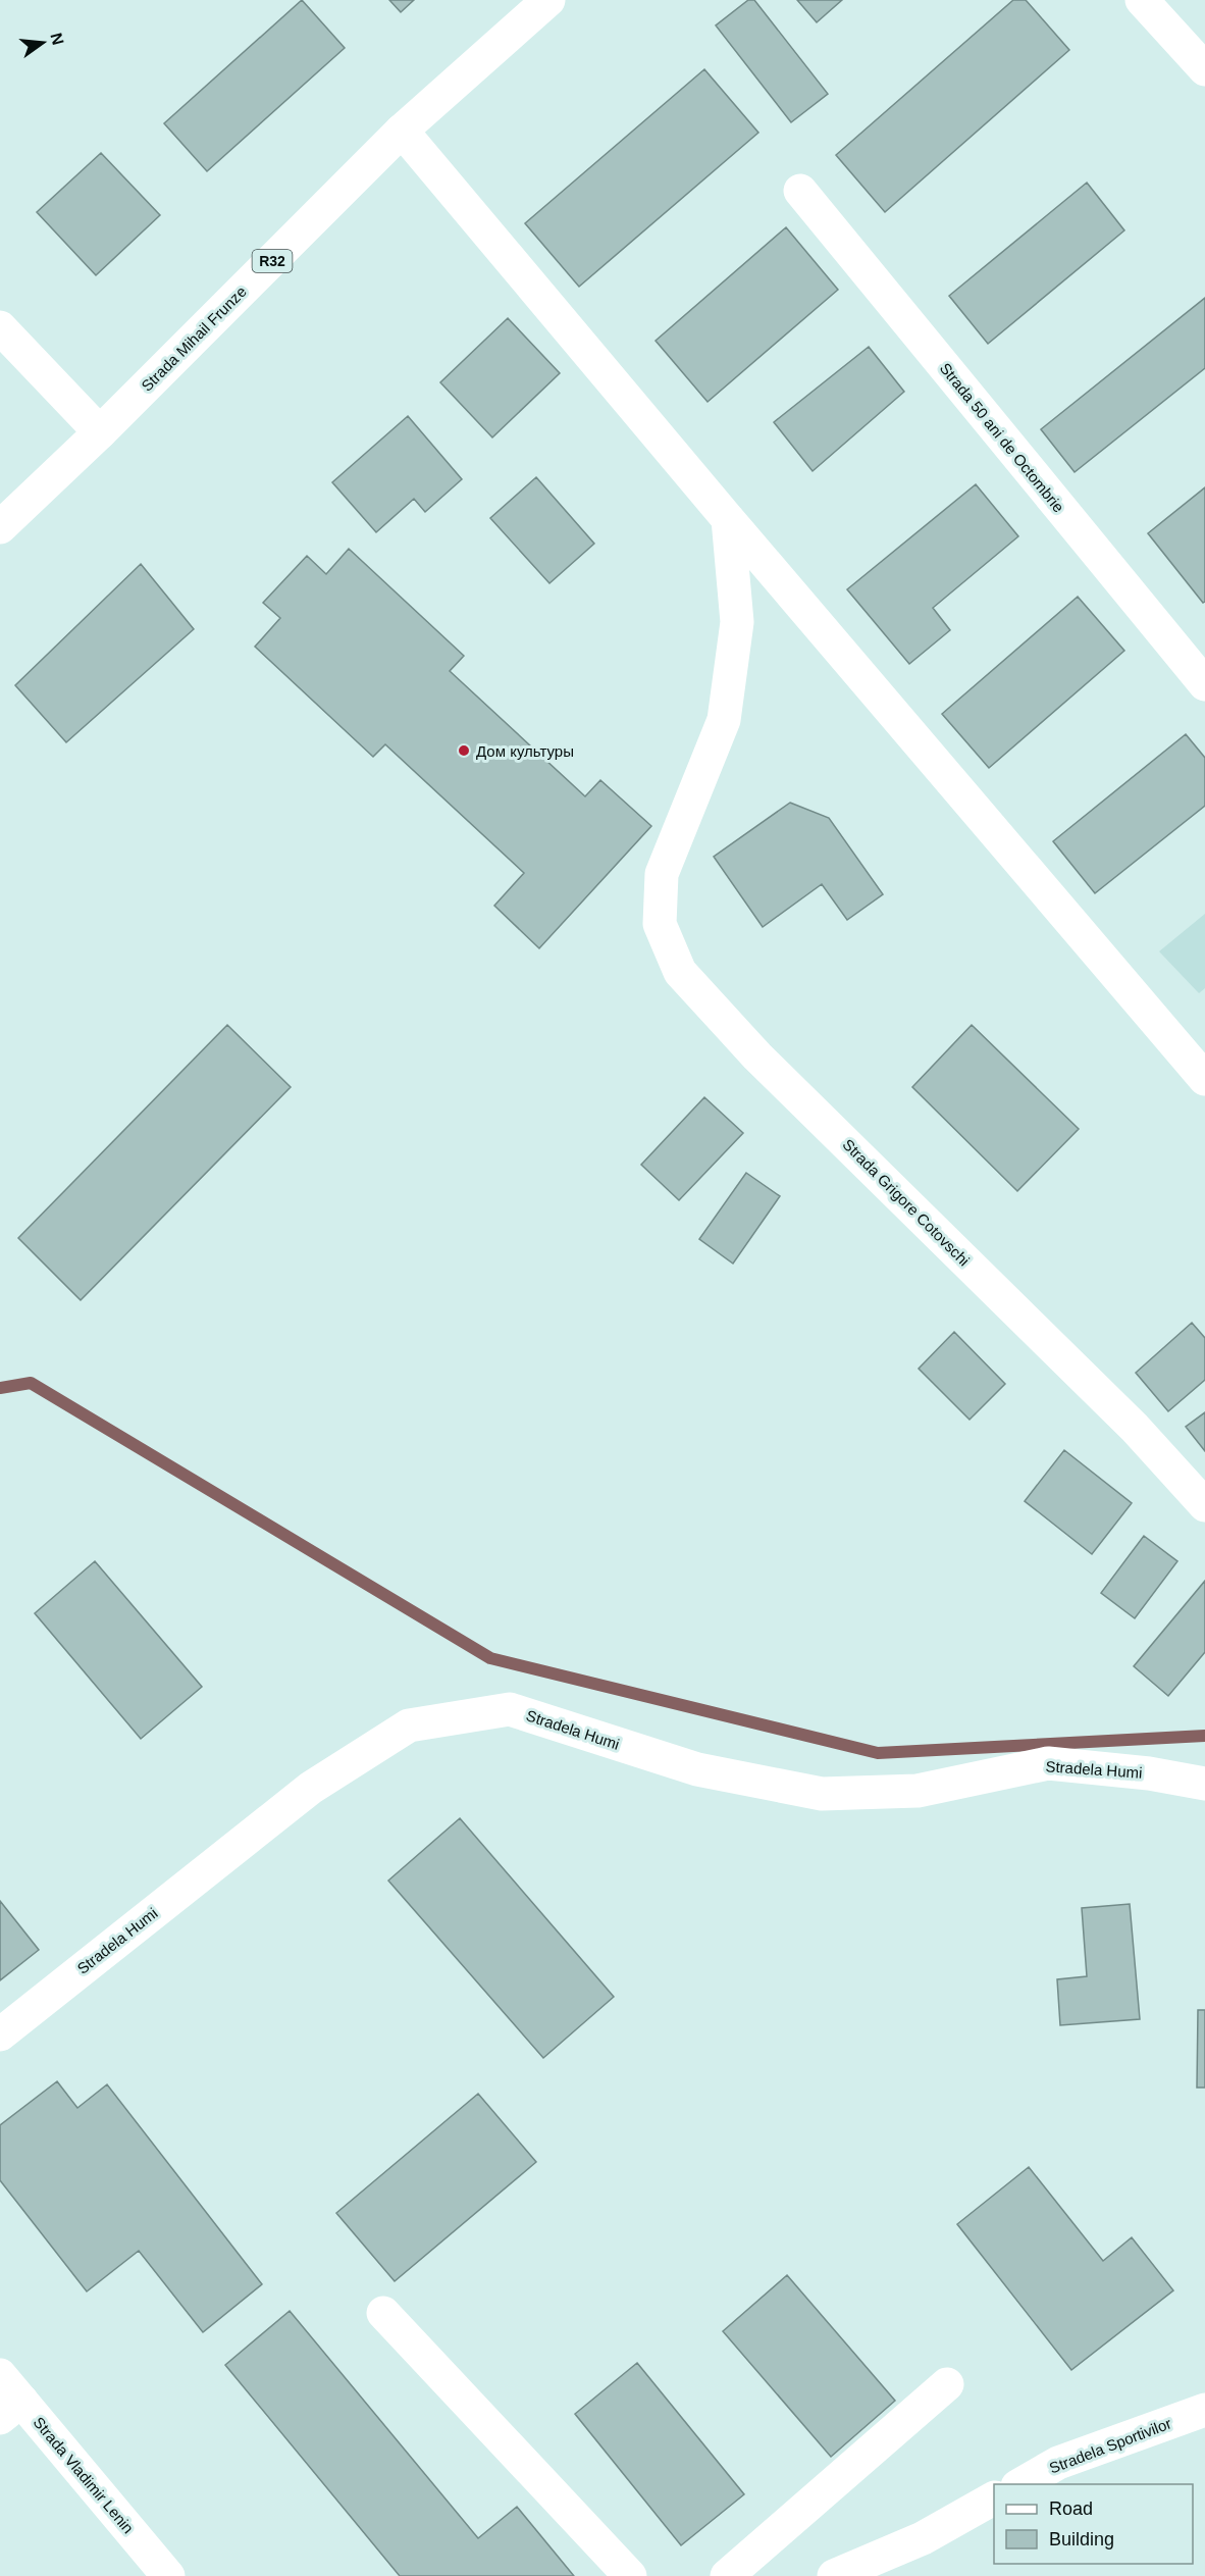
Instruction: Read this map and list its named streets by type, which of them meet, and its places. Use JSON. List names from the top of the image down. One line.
{"streets":{"street":["R32","Strada Mihail Frunze","Strada 50 ani de Octombrie","Strada Grigore Cotovschi","Stradela Humi","Stradela Sportivilor","Strada Vladimir Lenin"]},"places":["Дом культуры"],"legend":["Road","Building"],"north":"right"}
